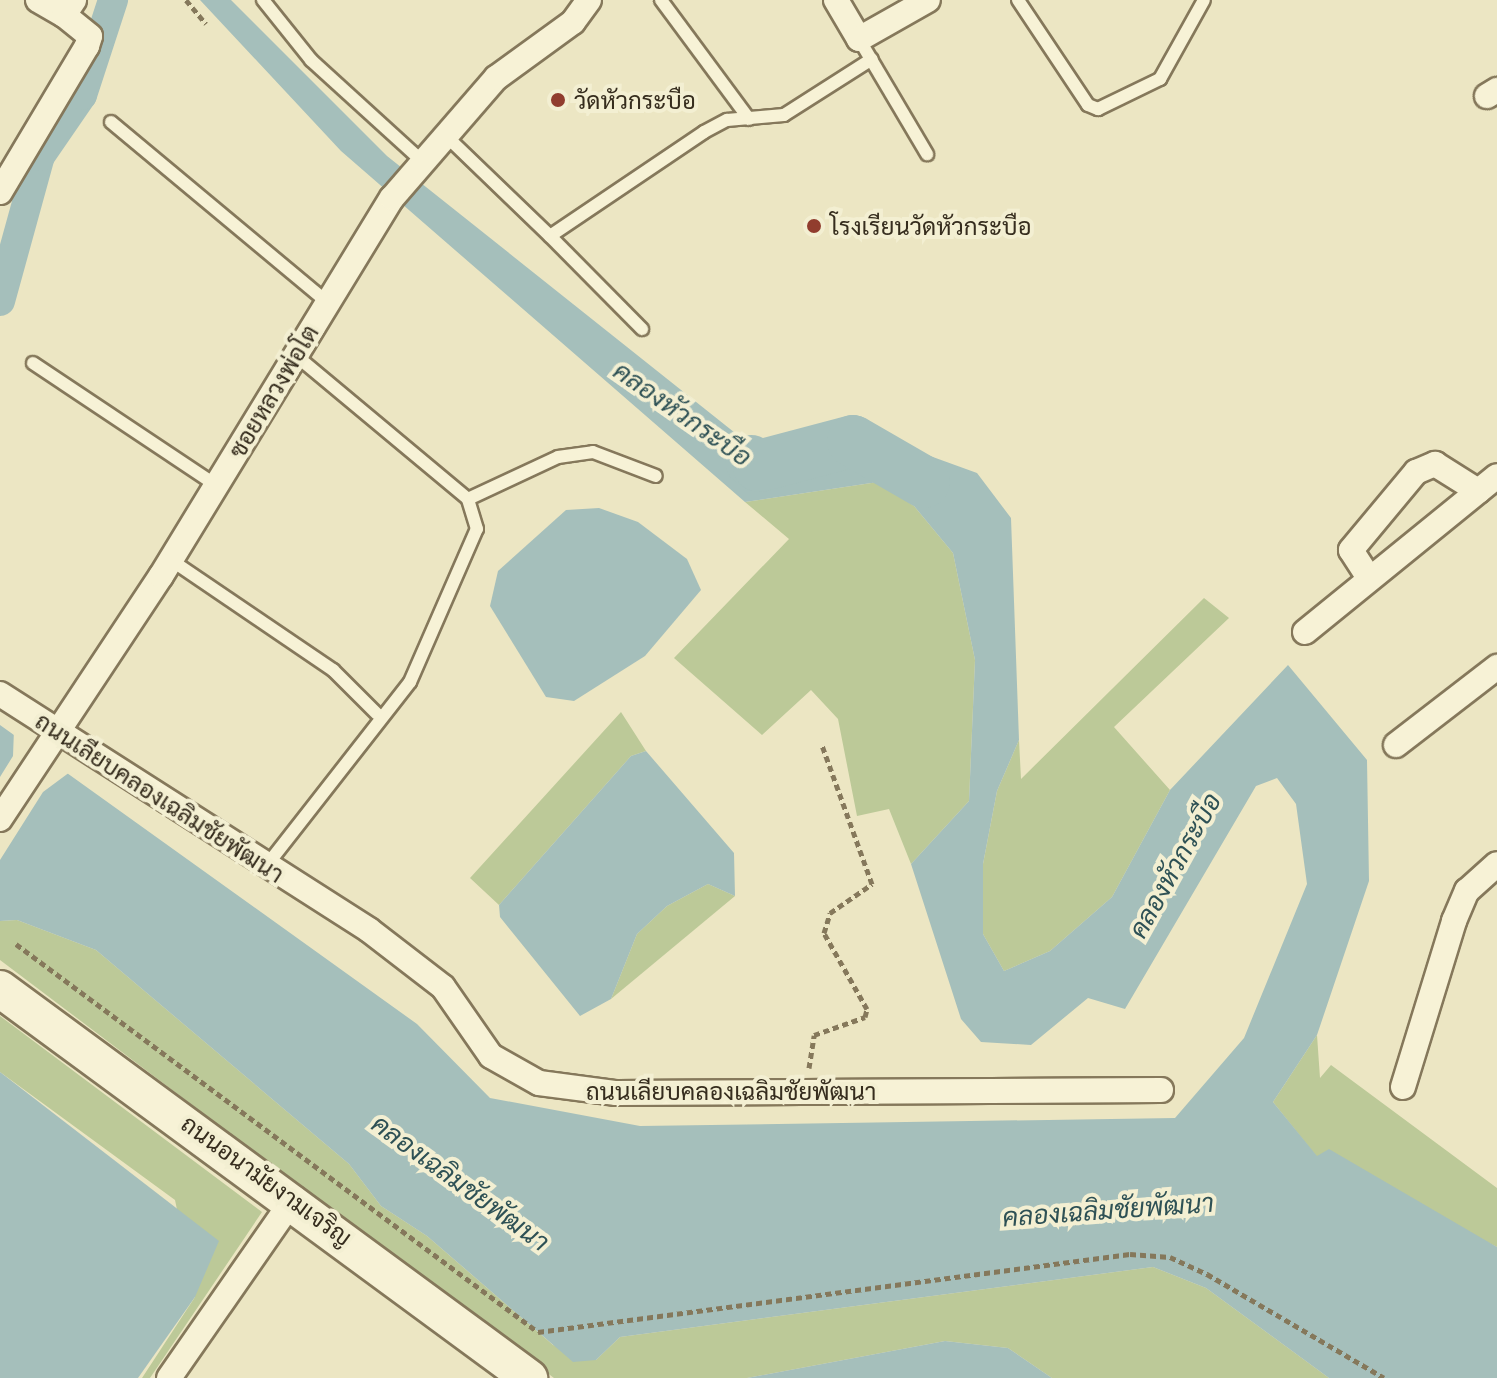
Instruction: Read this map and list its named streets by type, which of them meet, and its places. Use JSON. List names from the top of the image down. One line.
{"streets":{"street":["ซอยหลวงพ่อโต","ถนนเลียบคลองเฉลิมชัยพัฒนา","ถนนอนามัยงามเจริญ"]},"crossings":[["ซอยหลวงพ่อโต","ถนนเลียบคลองเฉลิมชัยพัฒนา"]],"water":["คลองหัวกระบือ","คลองเฉลิมชัยพัฒนา"],"places":["วัดหัวกระบือ","โรงเรียนวัดหัวกระบือ"]}
